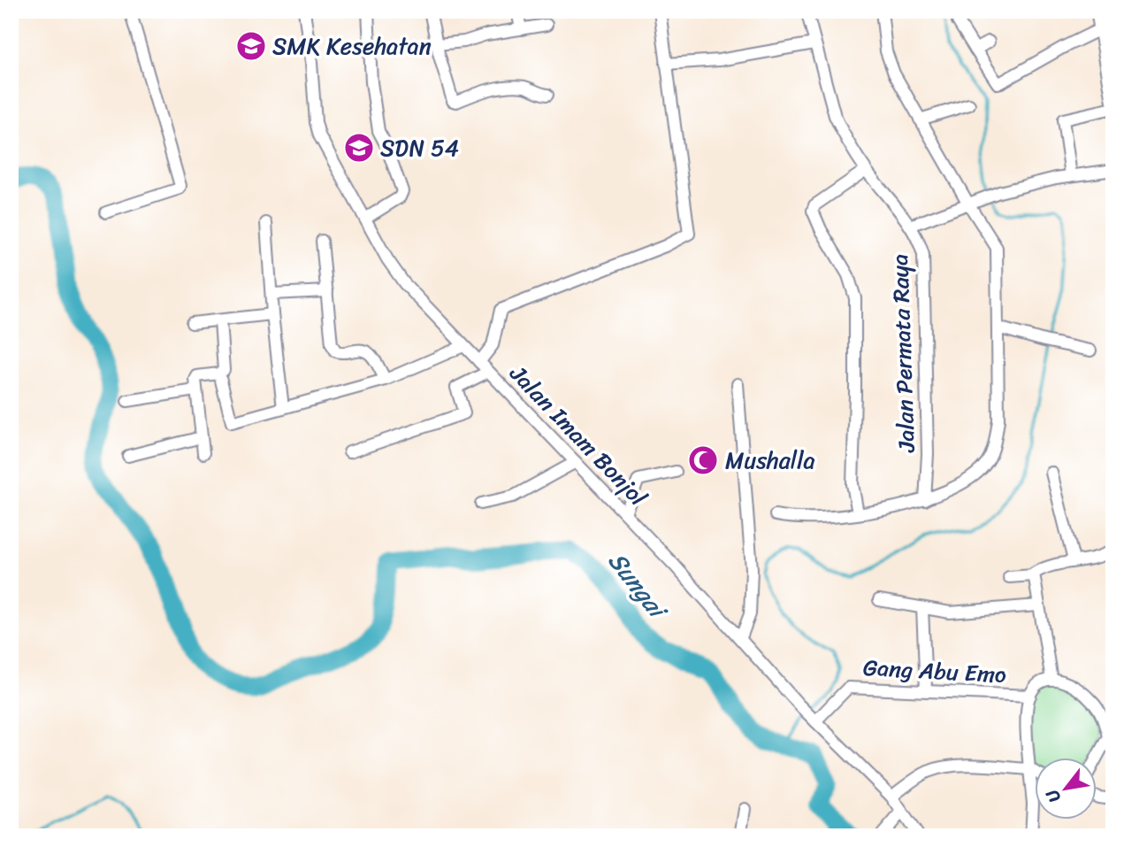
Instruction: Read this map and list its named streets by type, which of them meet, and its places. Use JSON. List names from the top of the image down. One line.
{"streets":{"street":["Jalan Permata Raya","Jalan Imam Bonjol","Gang Abu Emo"]},"crossings":[["Jalan Imam Bonjol","Gang Abu Emo"]],"water":["Sungai"],"places":{"school or university":["SMK Kesehatan","SDN 54"],"mosque":["Mushalla"]},"north":"bottom left"}
